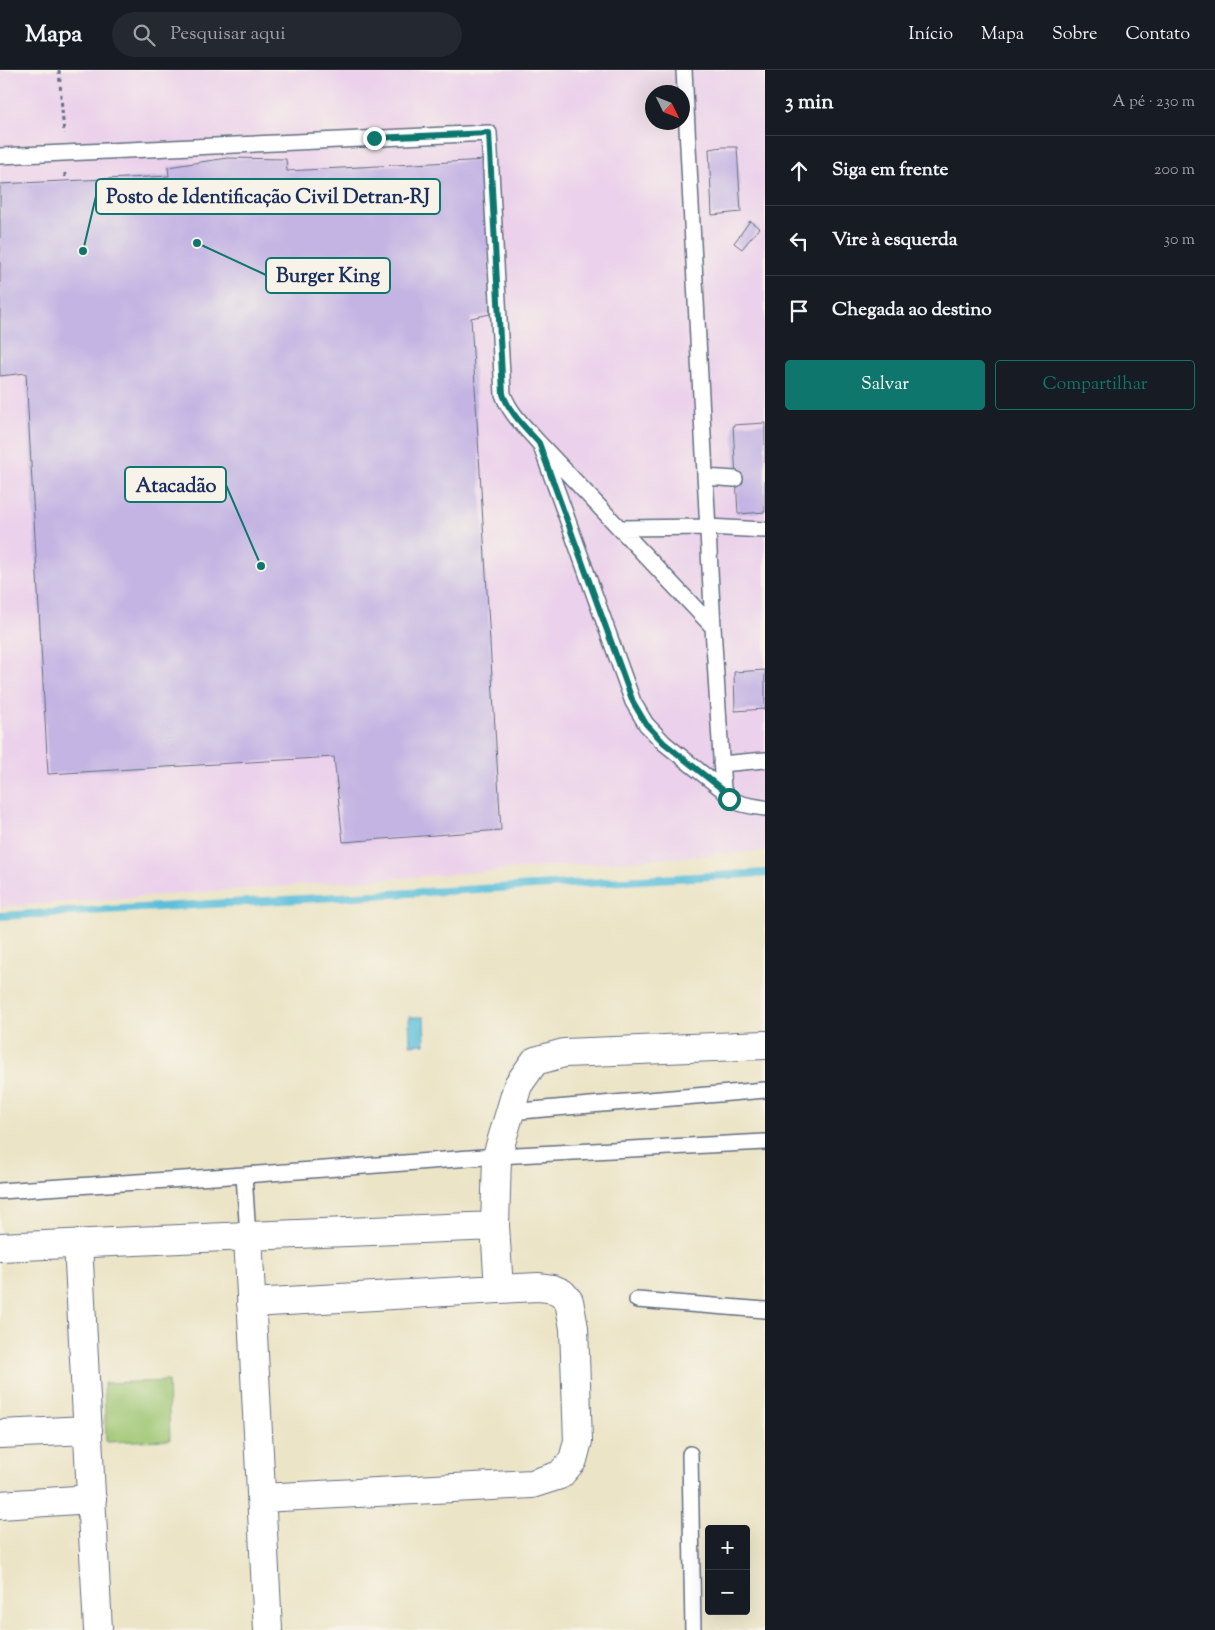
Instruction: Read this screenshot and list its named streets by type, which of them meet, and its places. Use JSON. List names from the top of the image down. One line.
{"places":["Burger King","Posto de Identificação Civil Detran-RJ","Atacadão"],"north":"bottom right","page":{"header":"Mapa","search":"Pesquisar aqui","nav":["Início","Mapa","Sobre","Contato"],"heading":["3 min","A pé · 230 m"],"list":[["Siga em frente","200 m"],["Vire à esquerda","30 m"],"Chegada ao destino"],"buttons":["Salvar","Compartilhar"],"map_buttons":["+","−"]}}
